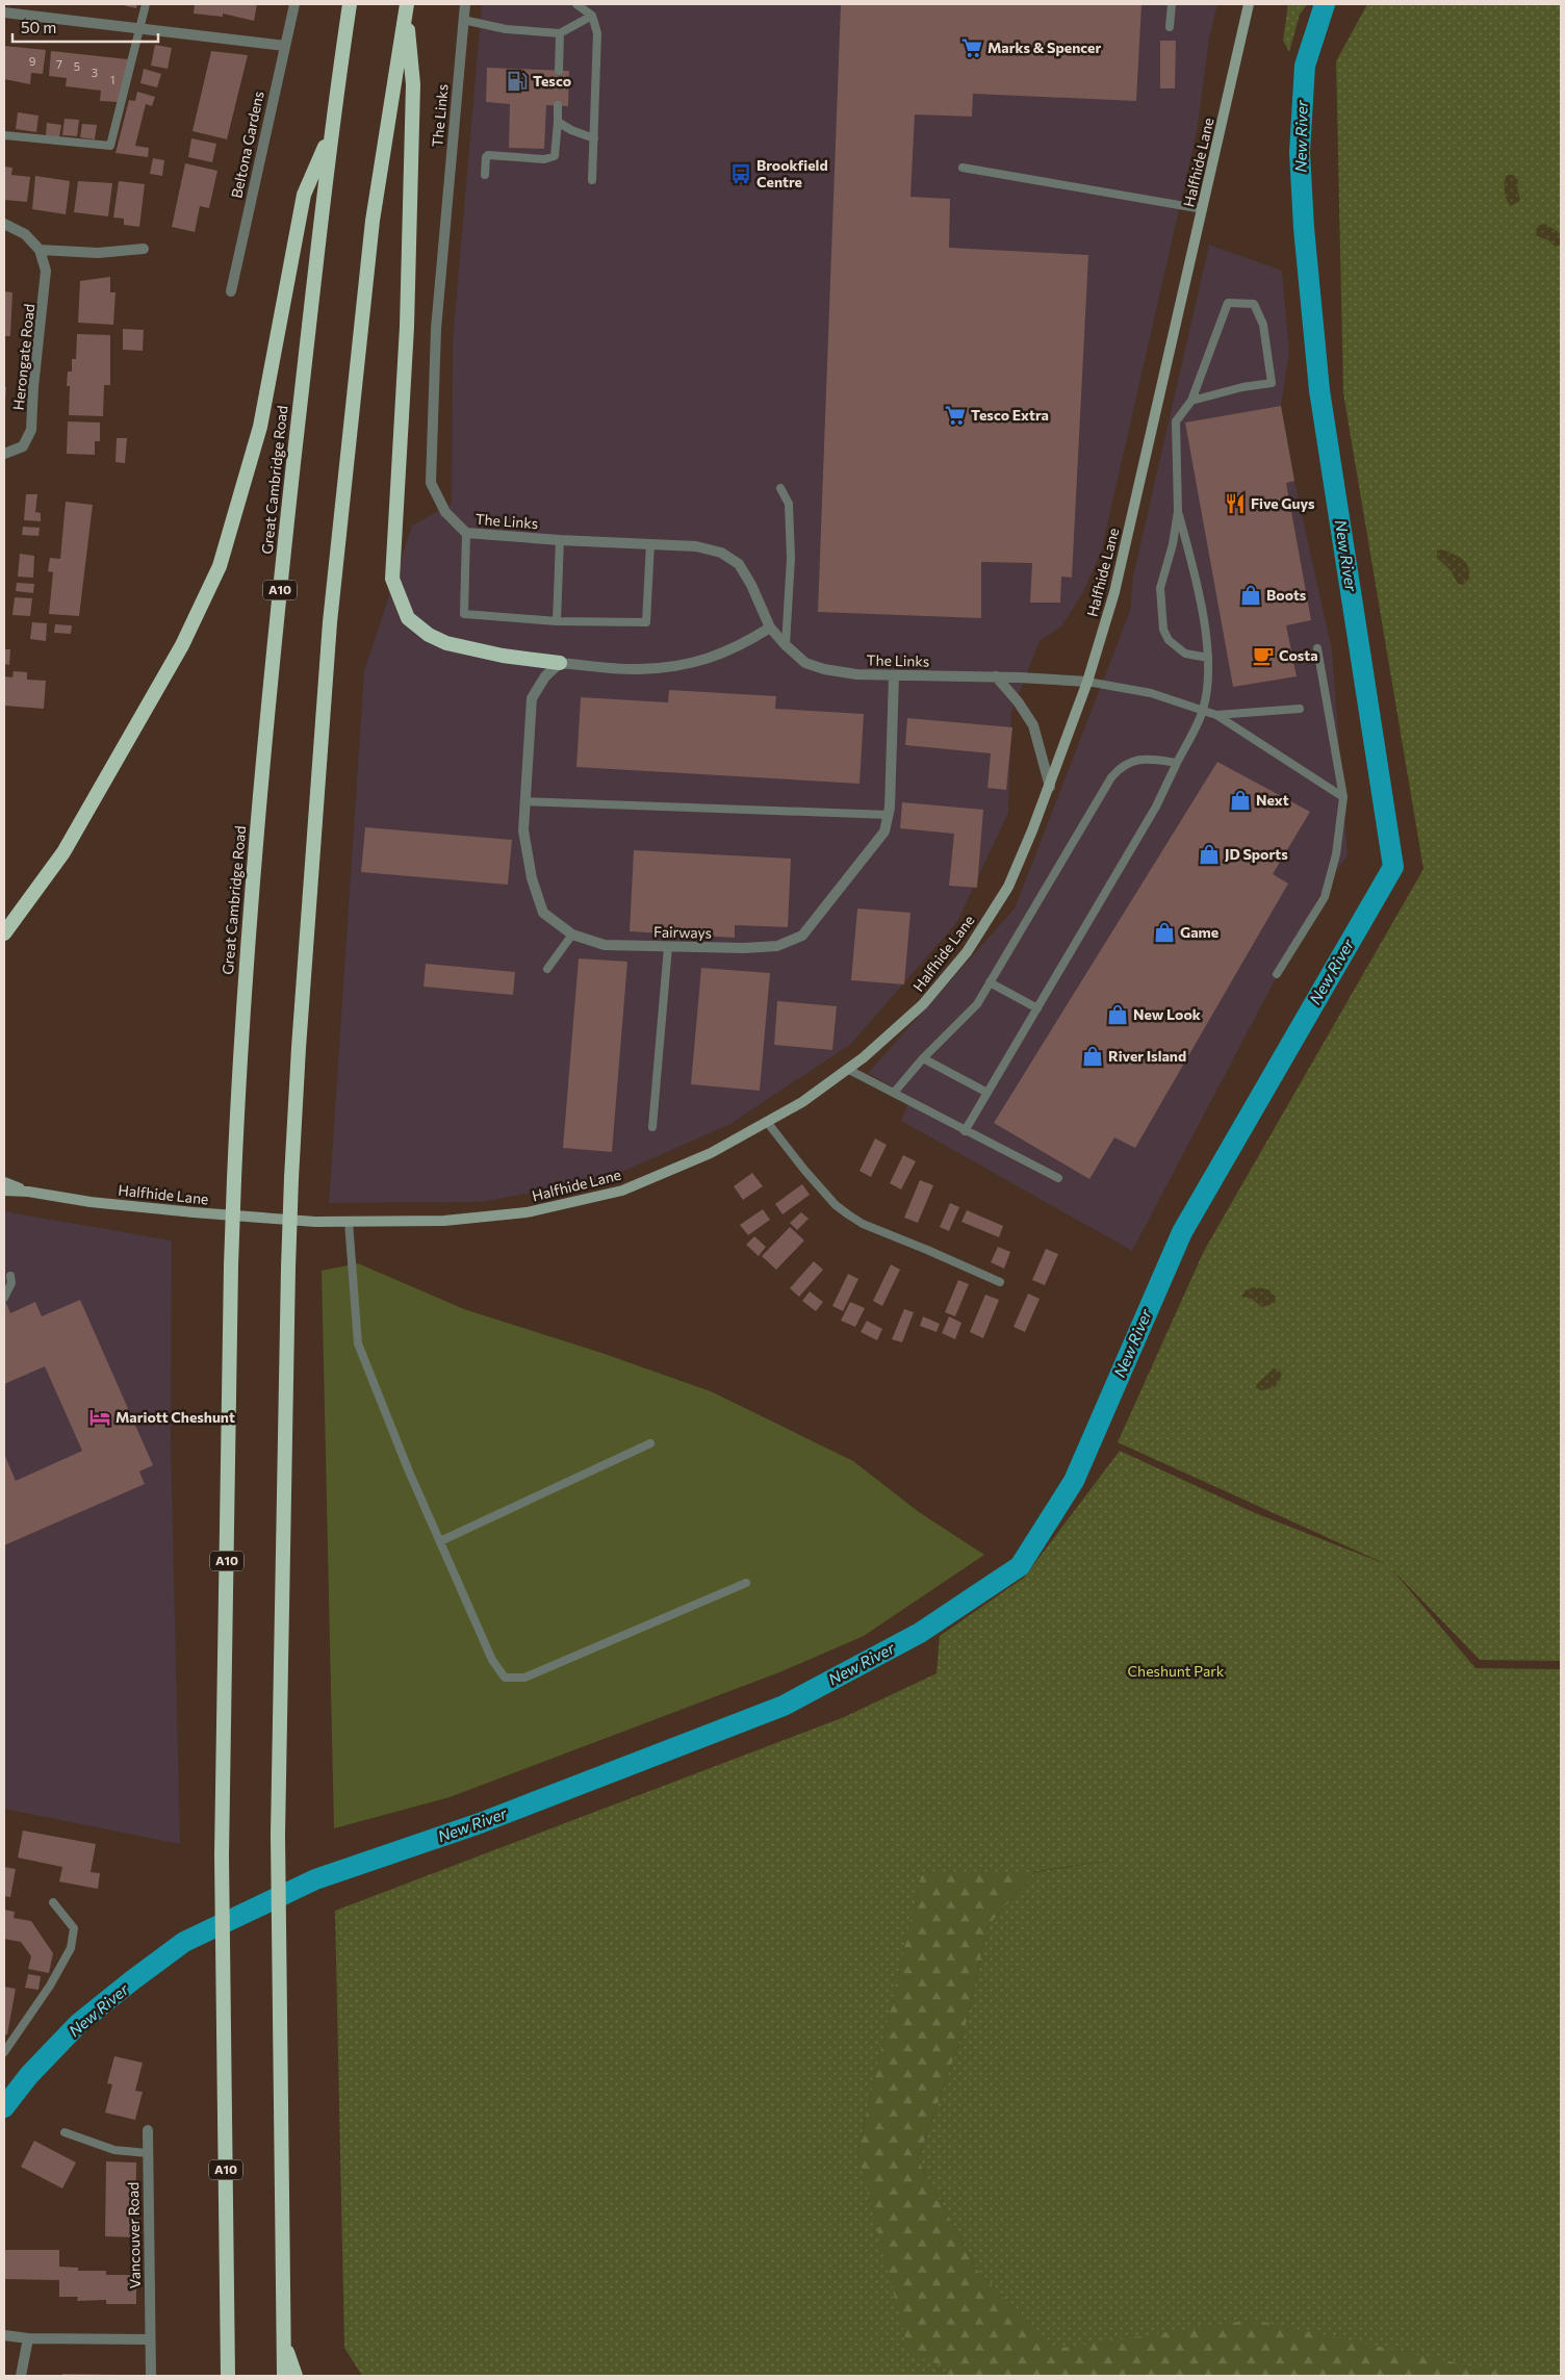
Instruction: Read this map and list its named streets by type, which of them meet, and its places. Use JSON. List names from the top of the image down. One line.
{"streets":{"highway":["Great Cambridge Road","A10"],"main road":["Halfhide Lane"],"street":["The Links","Beltona Gardens","Herongate Road","Fairways","Vancouver Road"]},"crossings":[["The Links","Halfhide Lane"],["The Links","Fairways"]],"water":["New River"],"parks":["Cheshunt Park"],"places":{"supermarket":["Marks & Spencer","Tesco Extra"],"fuel station":["Tesco"],"bus stop":["Brookfield Centre"],"restaurant":["Five Guys"],"shop":["Boots","Next","JD Sports","Game","New Look","River Island"],"cafe":["Costa"],"hotel":["Mariott Cheshunt"]},"house_numbers":["9","7","5","3","1"],"scale_bar":"50 m"}
